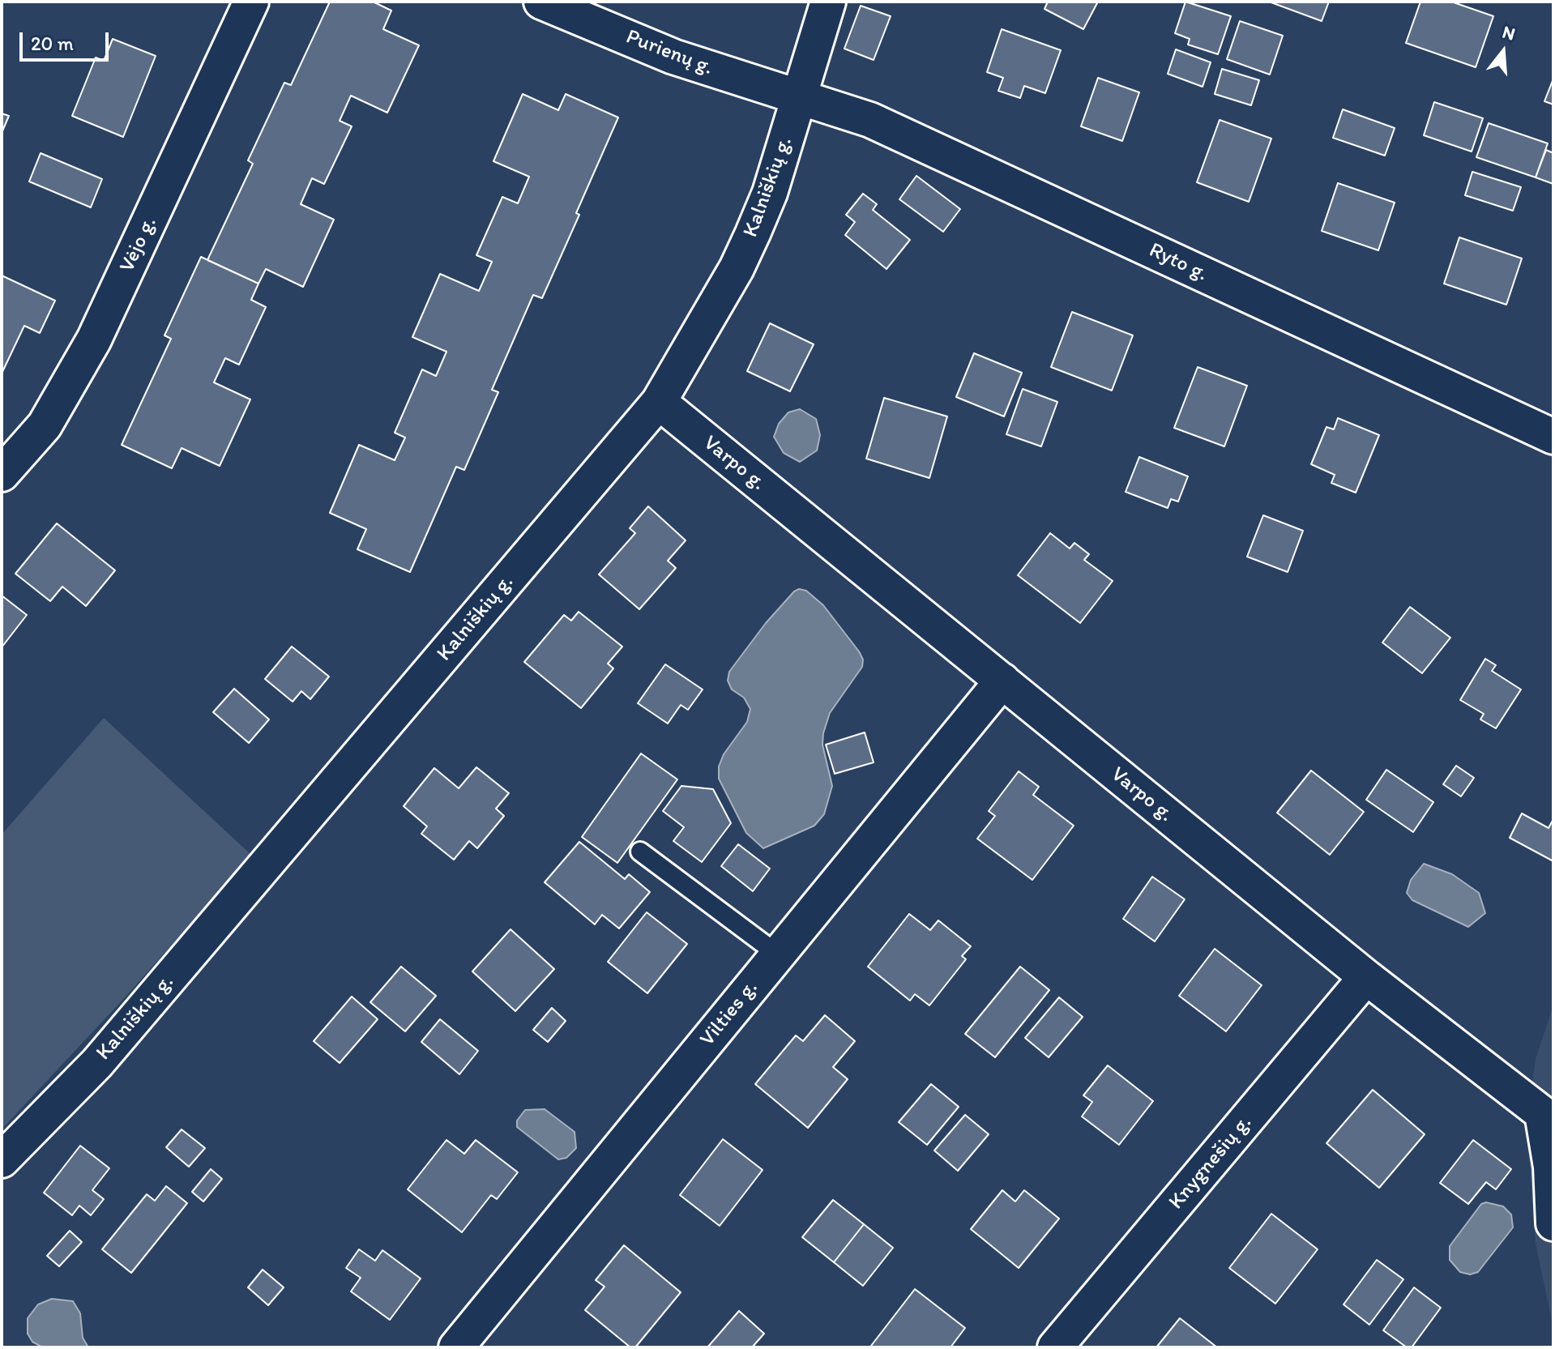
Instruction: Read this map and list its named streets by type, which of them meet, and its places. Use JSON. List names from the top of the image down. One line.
{"streets":{"street":["Purienų g.","Kalniškių g.","Vėjo g.","Ryto g.","Varpo g.","Vilties g.","Knygnešių g."]},"crossings":[["Purienų g.","Kalniškių g."],["Purienų g.","Ryto g."],["Kalniškių g.","Ryto g."],["Kalniškių g.","Varpo g."],["Varpo g.","Vilties g."],["Varpo g.","Knygnešių g."]],"scale_bar":"20 m","north":"top"}
